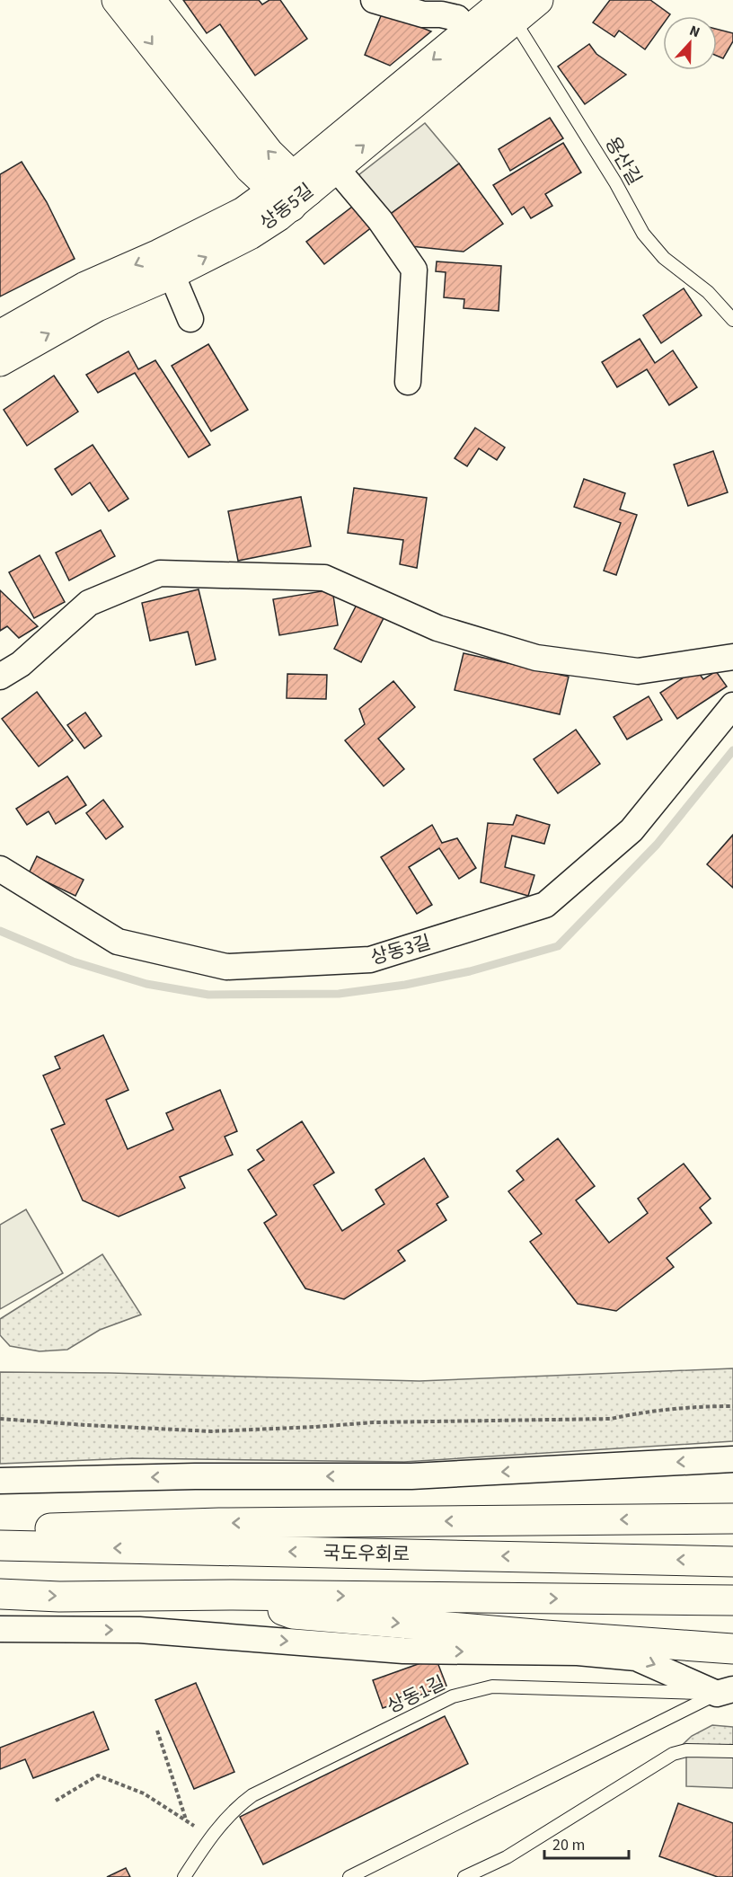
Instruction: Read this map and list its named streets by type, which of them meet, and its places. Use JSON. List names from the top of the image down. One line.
{"streets":{"main road":["상동5길","국도우회로"],"street":["상동3길"],"lane":["용산길","상동1길"]},"crossings":[["용산길","상동5길"]],"scale_bar":"20 m","north":"top"}
